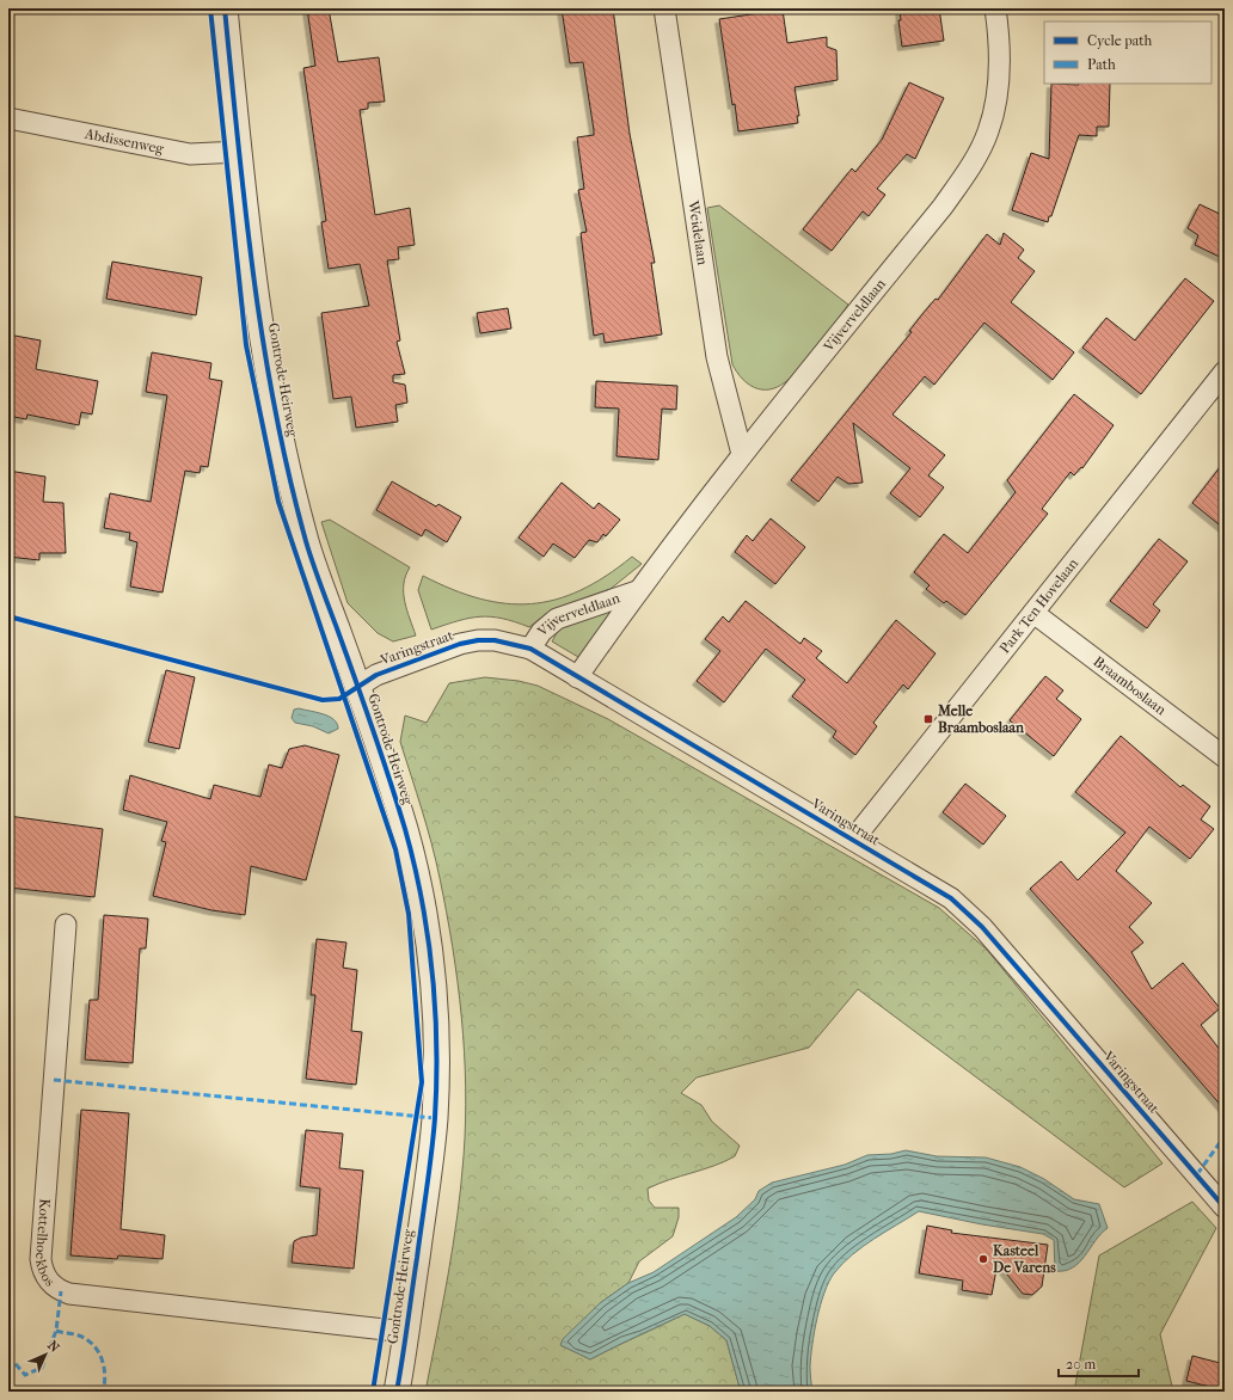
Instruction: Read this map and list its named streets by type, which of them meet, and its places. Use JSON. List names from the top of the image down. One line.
{"streets":{"street":["Abdissenweg","Weidelaan","Vijverveldlaan","Gontrode Heirweg","Park Ten Hovelaan","Varingstraat","Braamboslaan","Kottelhoekbos"]},"crossings":[["Abdissenweg","Gontrode Heirweg"],["Weidelaan","Vijverveldlaan"],["Vijverveldlaan","Varingstraat"],["Gontrode Heirweg","Varingstraat"],["Gontrode Heirweg","Kottelhoekbos"],["Park Ten Hovelaan","Varingstraat"],["Park Ten Hovelaan","Braamboslaan"]],"places":{"transit":["Melle Braamboslaan"],"other":["Kasteel De Varens"]},"legend":["Cycle path","Path"],"scale_bar":"20 m","north":"top right"}
